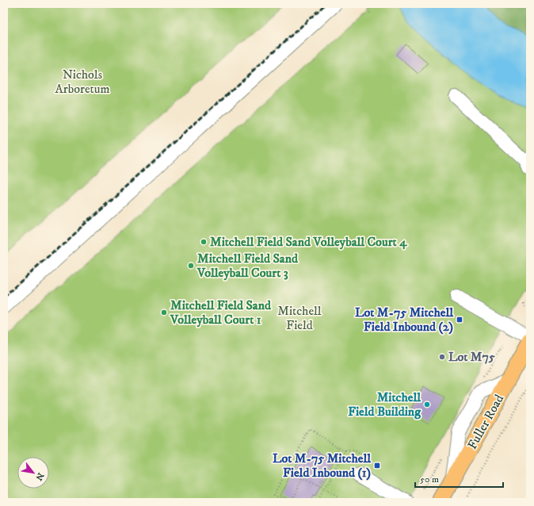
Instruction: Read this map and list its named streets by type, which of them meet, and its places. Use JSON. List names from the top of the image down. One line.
{"streets":{"main road":["Fuller Road"]},"parks":["Nichols Arboretum","Mitchell Field"],"places":{"other":["Mitchell Field Sand Volleyball Court 4","Mitchell Field Sand Volleyball Court 3","Mitchell Field Sand Volleyball Court 1","Lot M75","Mitchell Field Building"],"transit":["Lot M-75 Mitchell Field Inbound (2)","Lot M-75 Mitchell Field Inbound (1)"]},"scale_bar":"50 m","north":"bottom right"}
